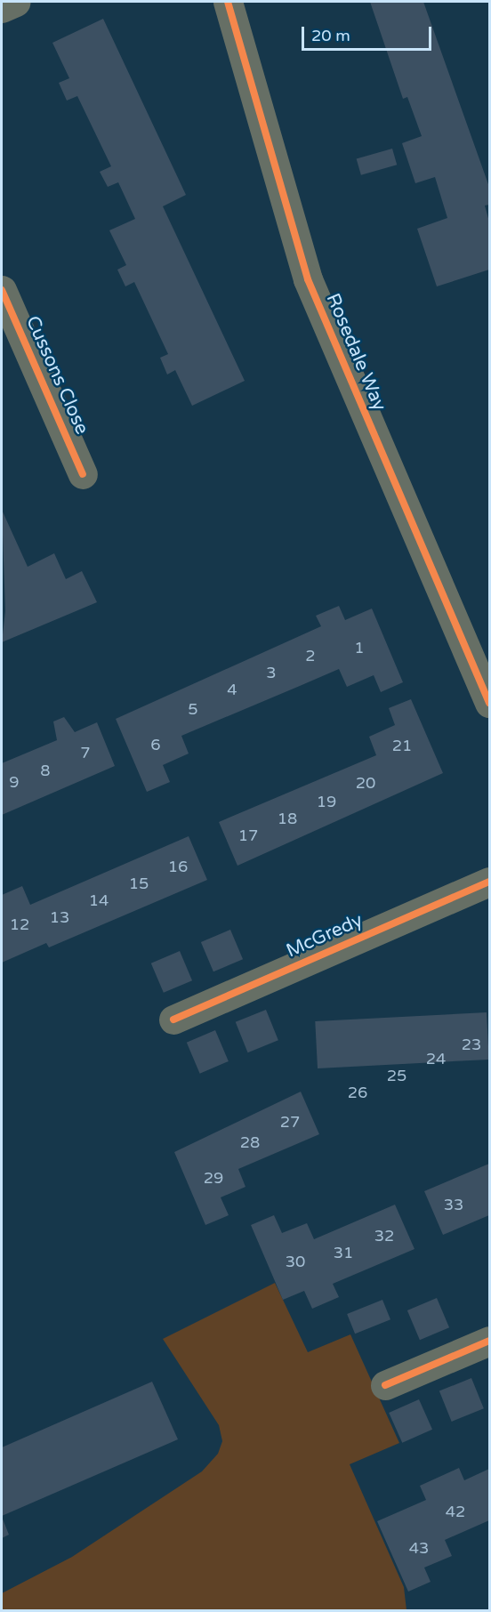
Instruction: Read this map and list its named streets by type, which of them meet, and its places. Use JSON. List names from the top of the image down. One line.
{"streets":{"street":["Rosedale Way","Cussons Close","McGredy"]},"house_numbers":["1","2","3","4","5","6","21","7","8","9","20","19","18","17","16","15","14","13","12","23","24","25","26","27","28","29","33","32","31","30","42","43"],"scale_bar":"20 m"}
